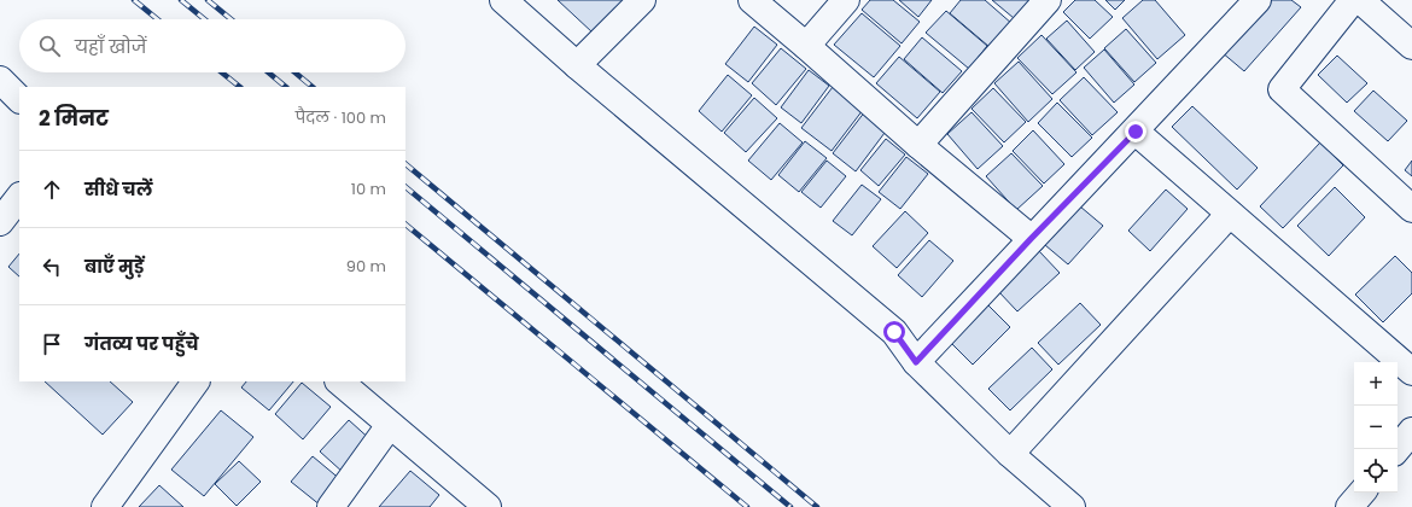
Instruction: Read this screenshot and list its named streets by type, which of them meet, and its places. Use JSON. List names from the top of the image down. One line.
{"page":{"search":"यहाँ खोजें","heading":["2 मिनट","पैदल · 100 m"],"list":[["सीधे चलें","10 m"],["बाएँ मुड़ें","90 m"],"गंतव्य पर पहुँचे"],"map_buttons":["+","−"]}}
